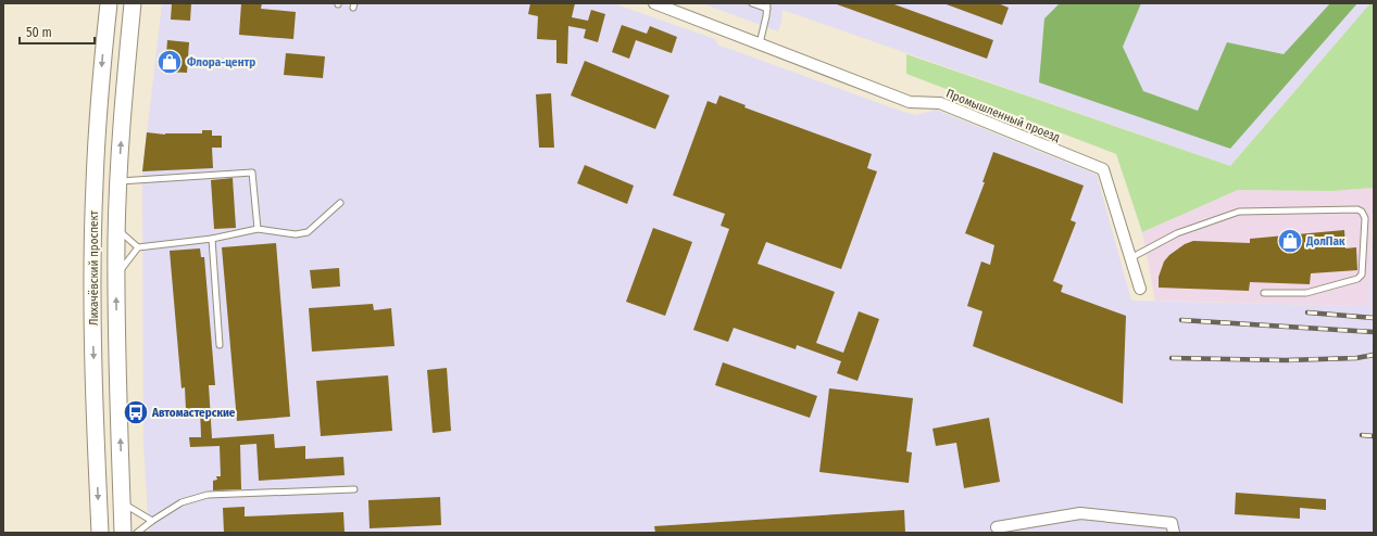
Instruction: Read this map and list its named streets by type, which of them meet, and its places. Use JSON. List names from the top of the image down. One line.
{"streets":{"main road":["Лихачёвский проспект"],"street":["Промышленный проезд"]},"places":{"shop":["Флора-центр","ДолПак"],"bus stop":["Автомастерские"]},"scale_bar":"50 m"}
